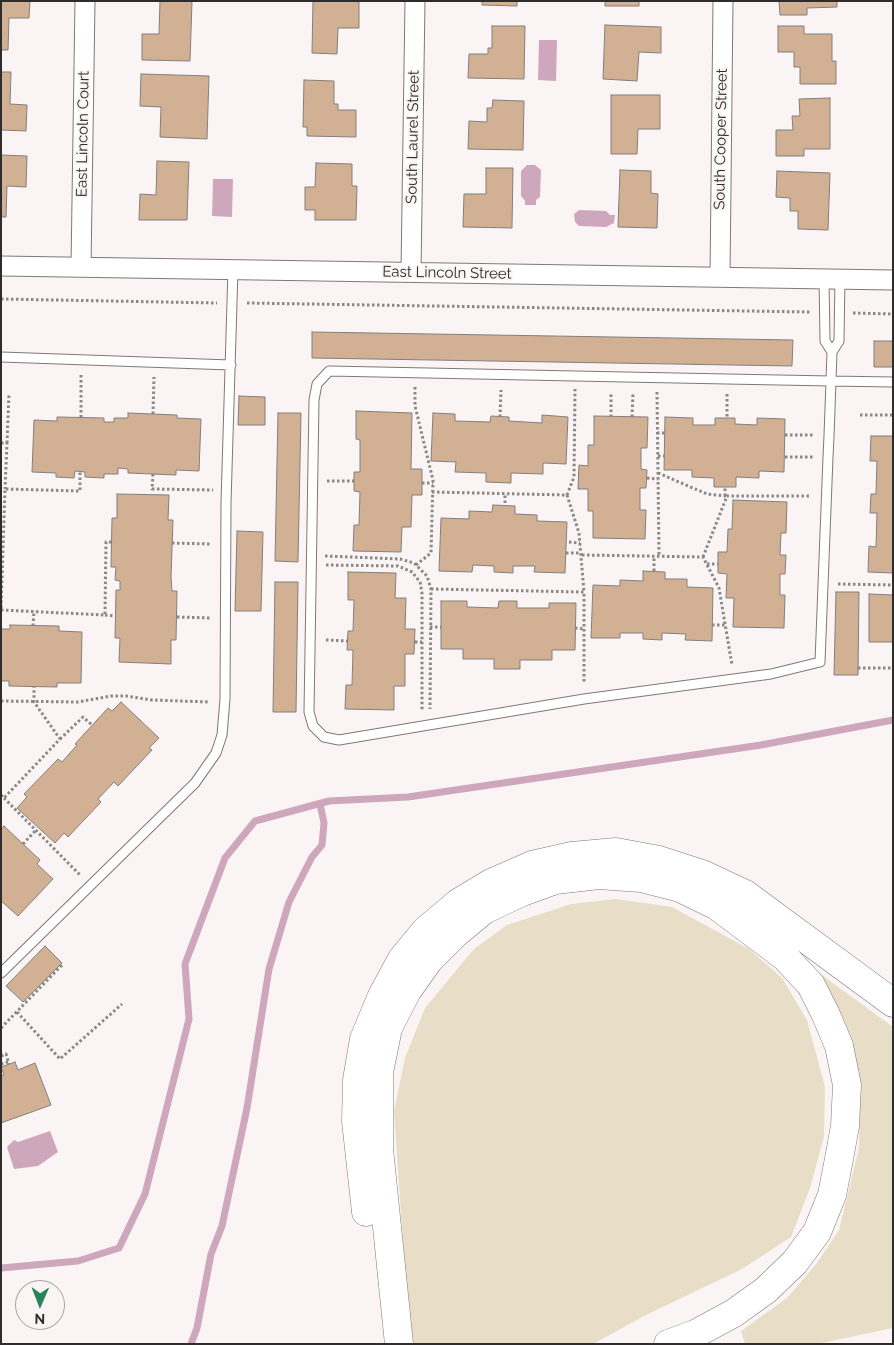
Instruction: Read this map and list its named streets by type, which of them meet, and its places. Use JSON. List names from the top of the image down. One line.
{"streets":{"street":["East Lincoln Court","South Laurel Street","South Cooper Street","East Lincoln Street"]},"crossings":[["East Lincoln Court","East Lincoln Street"],["South Laurel Street","East Lincoln Street"],["South Cooper Street","East Lincoln Street"]],"north":"bottom"}
